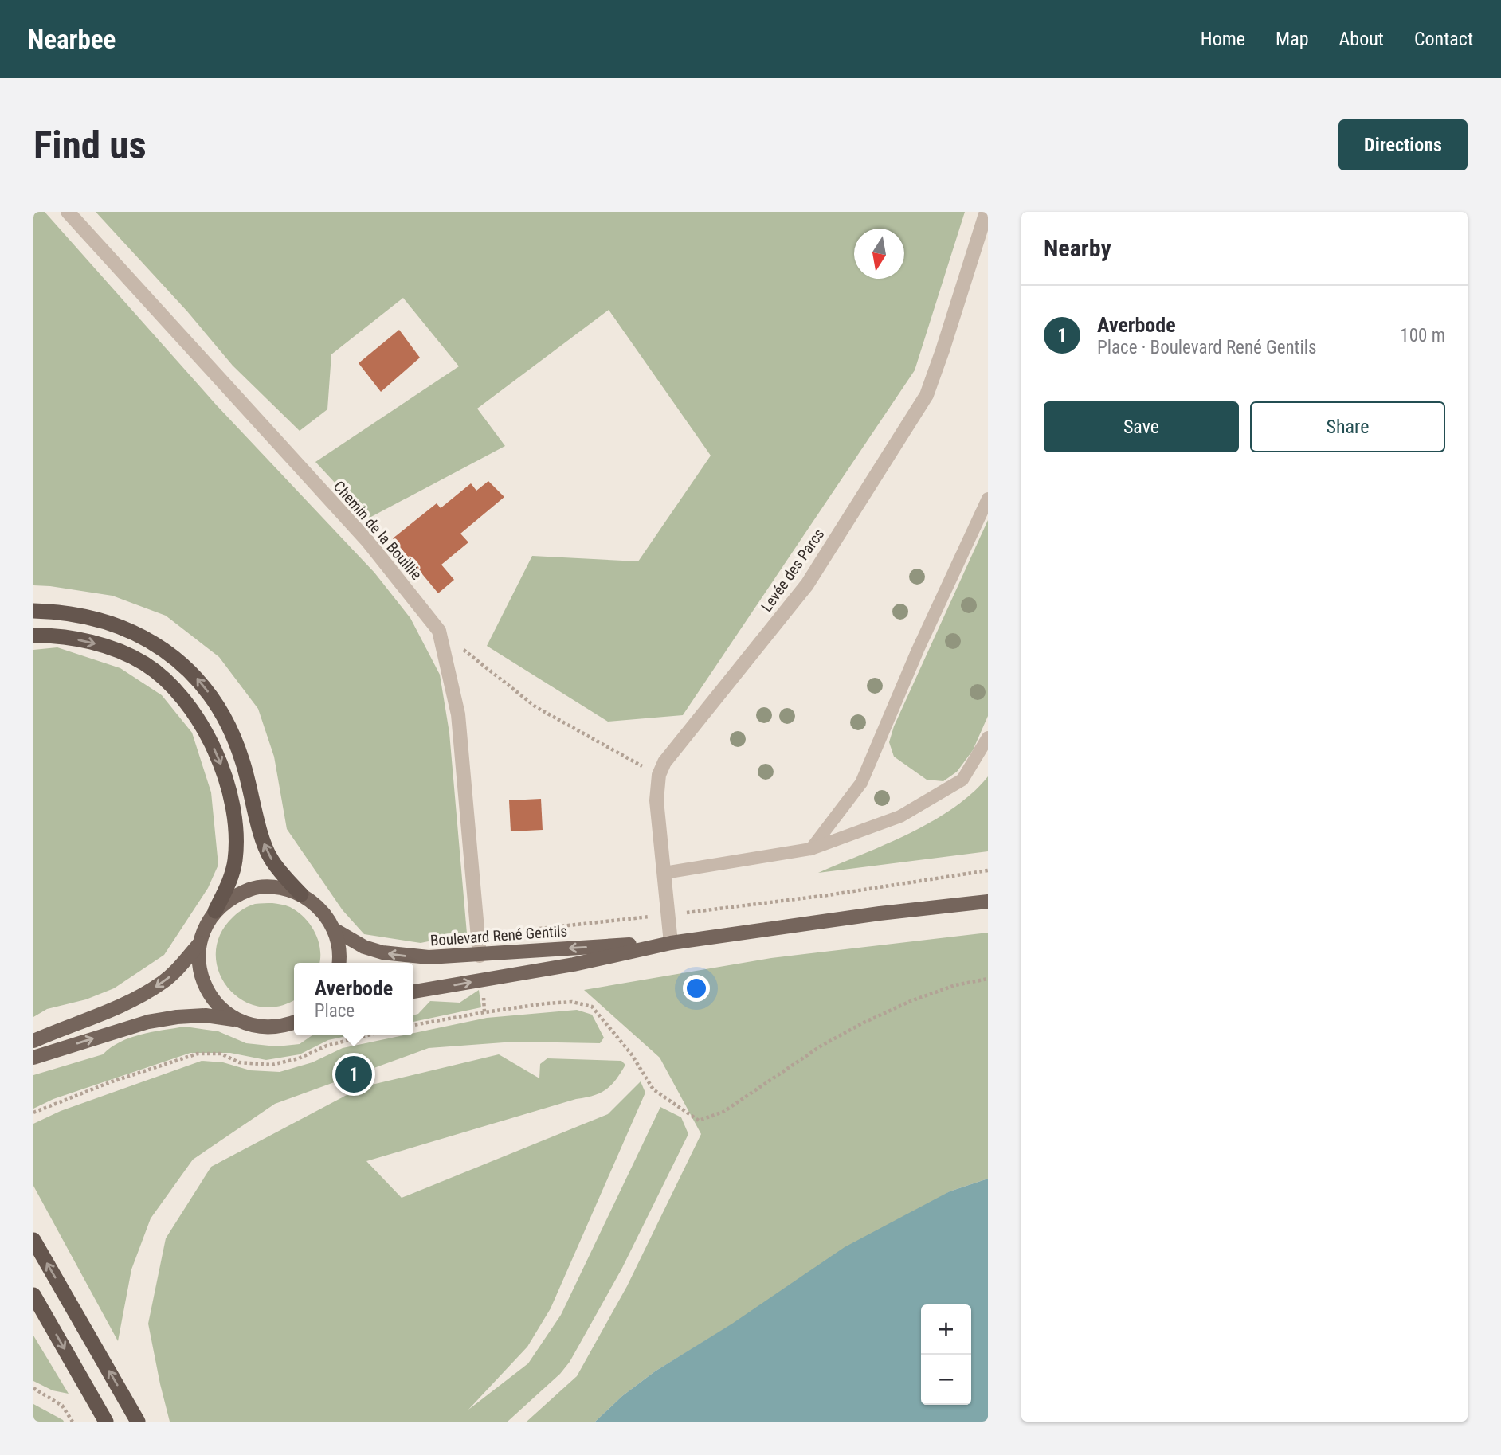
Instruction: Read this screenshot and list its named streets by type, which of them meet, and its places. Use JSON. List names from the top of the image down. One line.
{"streets":{"main road":["Boulevard René Gentils"],"street":["Chemin de la Bouillie","Levée des Parcs"]},"crossings":[["Chemin de la Bouillie","Boulevard René Gentils"],["Levée des Parcs","Boulevard René Gentils"]],"north":"bottom","page":{"header":"Nearbee","nav":["Home","Map","About","Contact"],"buttons":["Directions",["Save","Share"]],"title":"Find us","heading":"Nearby","list":[{"mark":"1","name":"Averbode","note":"Place · Boulevard René Gentils","value":"100 m"}],"popup":["Averbode","Place"],"pins":"1","map_buttons":["+","−"]}}
